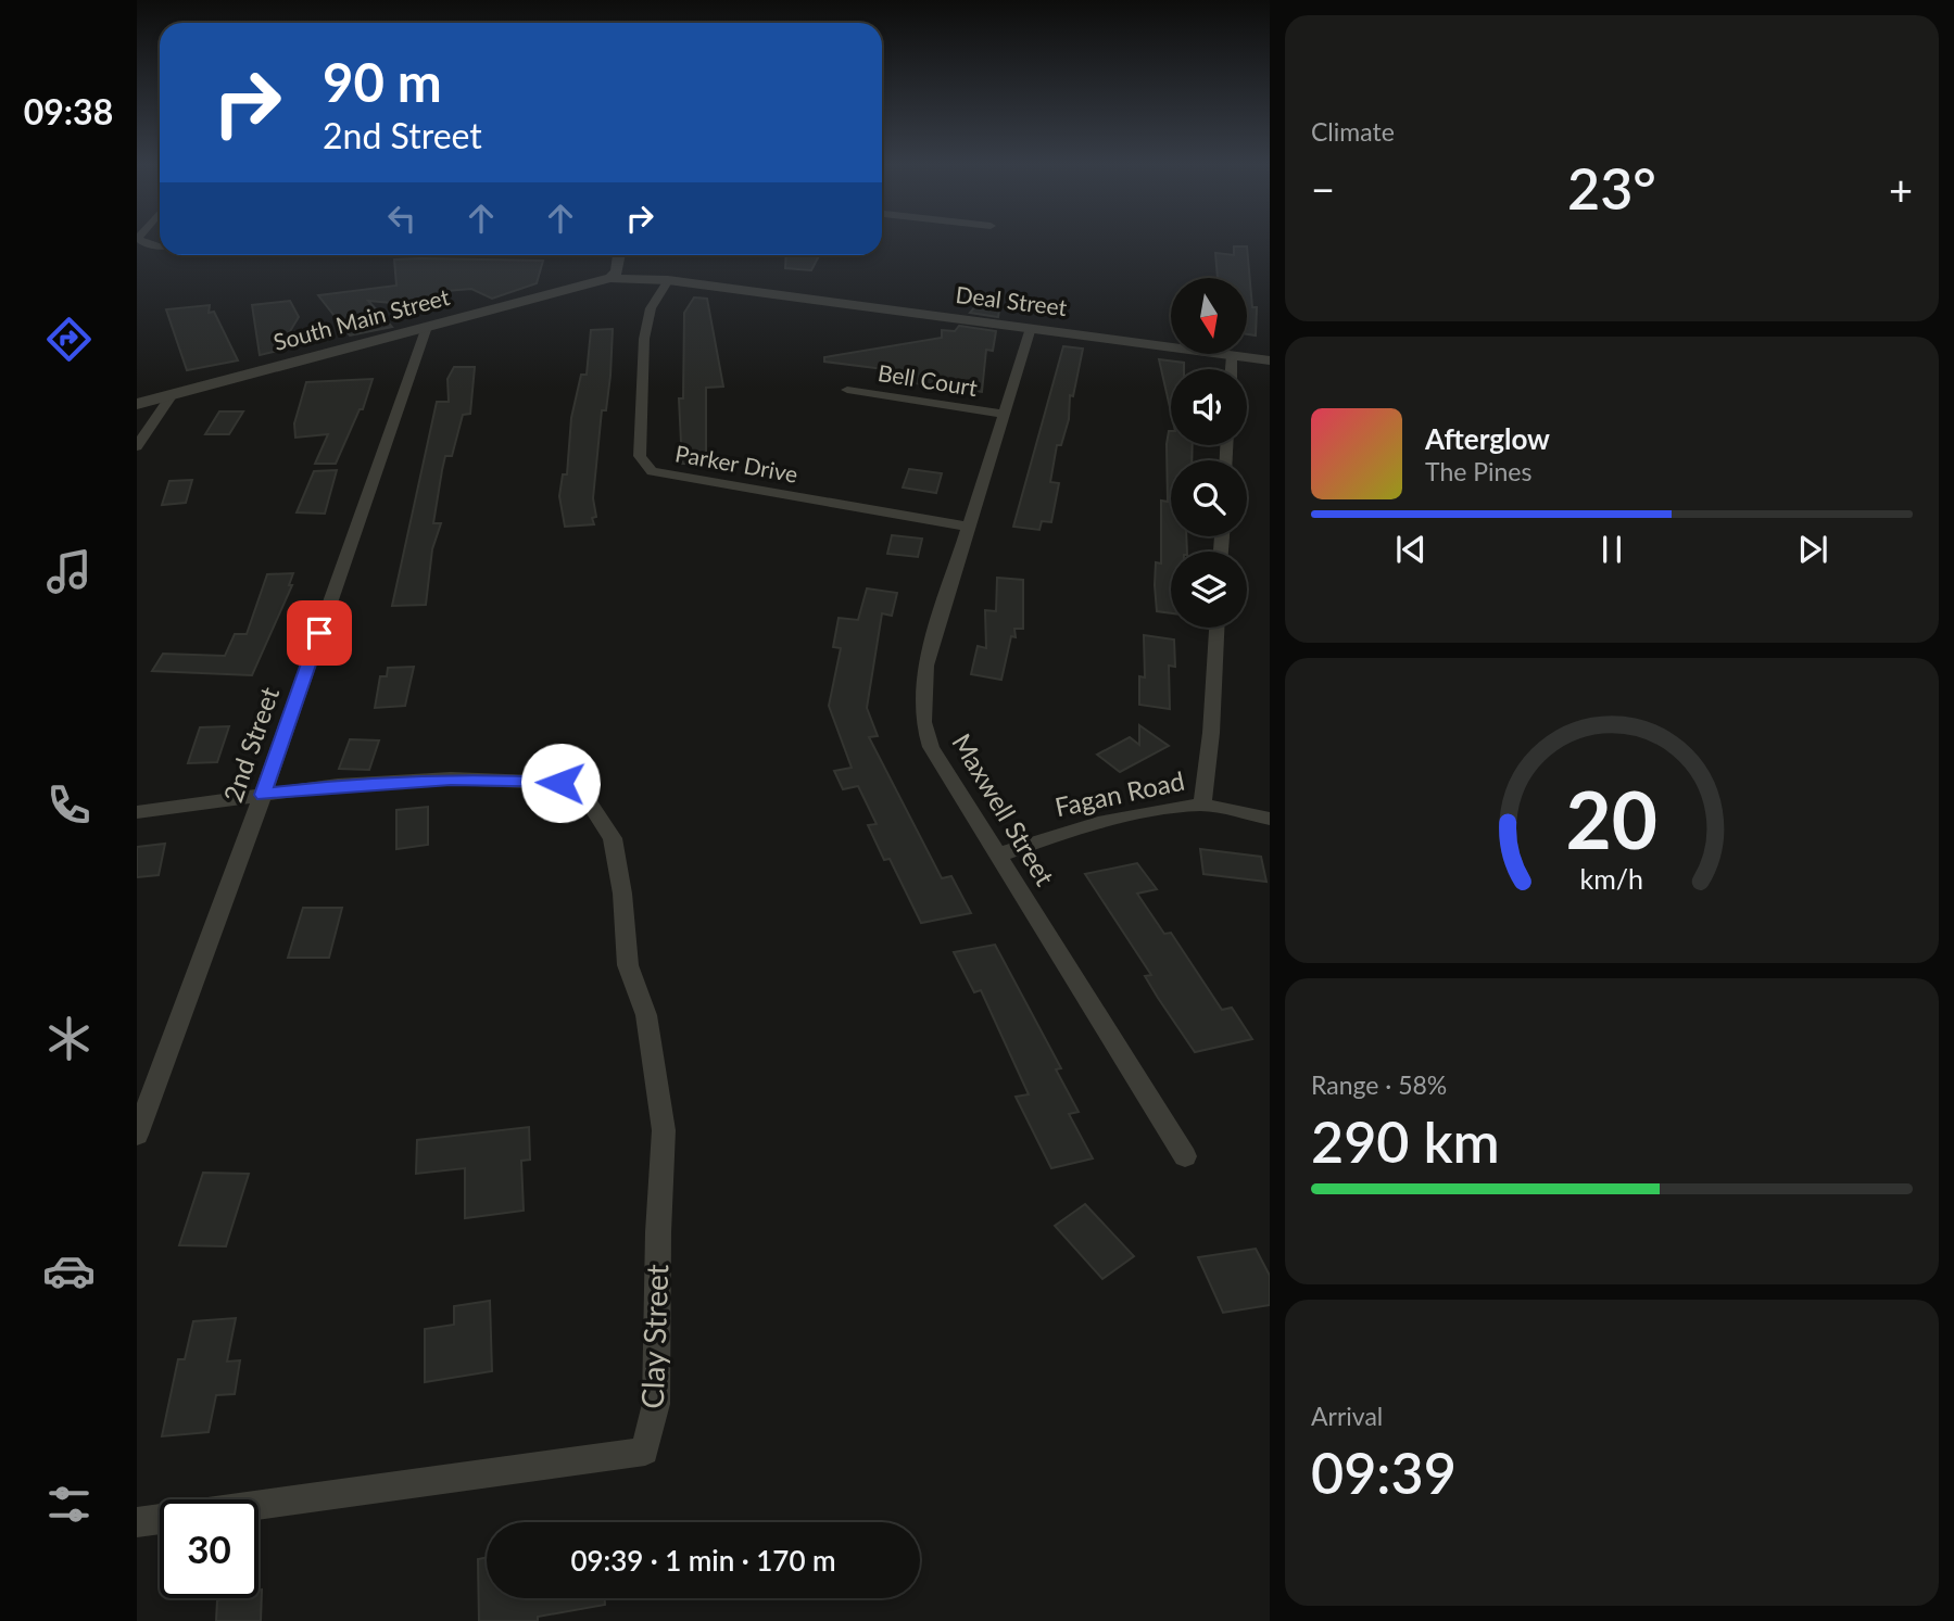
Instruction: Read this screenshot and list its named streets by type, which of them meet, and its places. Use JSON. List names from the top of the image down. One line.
{"streets":{"street":["Deal Street","South Main Street","Bell Court","Parker Drive","2nd Street","Fagan Road","Maxwell Street","Clay Street"]},"crossings":[["Deal Street","South Main Street"],["Deal Street","Parker Drive"],["Deal Street","Maxwell Street"],["South Main Street","2nd Street"],["Bell Court","Maxwell Street"],["Parker Drive","Maxwell Street"],["2nd Street","Clay Street"],["Fagan Road","Maxwell Street"]],"north":"bottom","page":{"tabs":"09:38","tile":["Climate",["Range · 58%","290 km"],["Arrival","09:39"]],"turn":["90 m","2nd Street"],"heat":["−","23°","+"],"song":["Afterglow","The Pines"],"limit":"30","trip":"09:39 · 1 min · 170 m","gauge":["20","km/h"]}}
